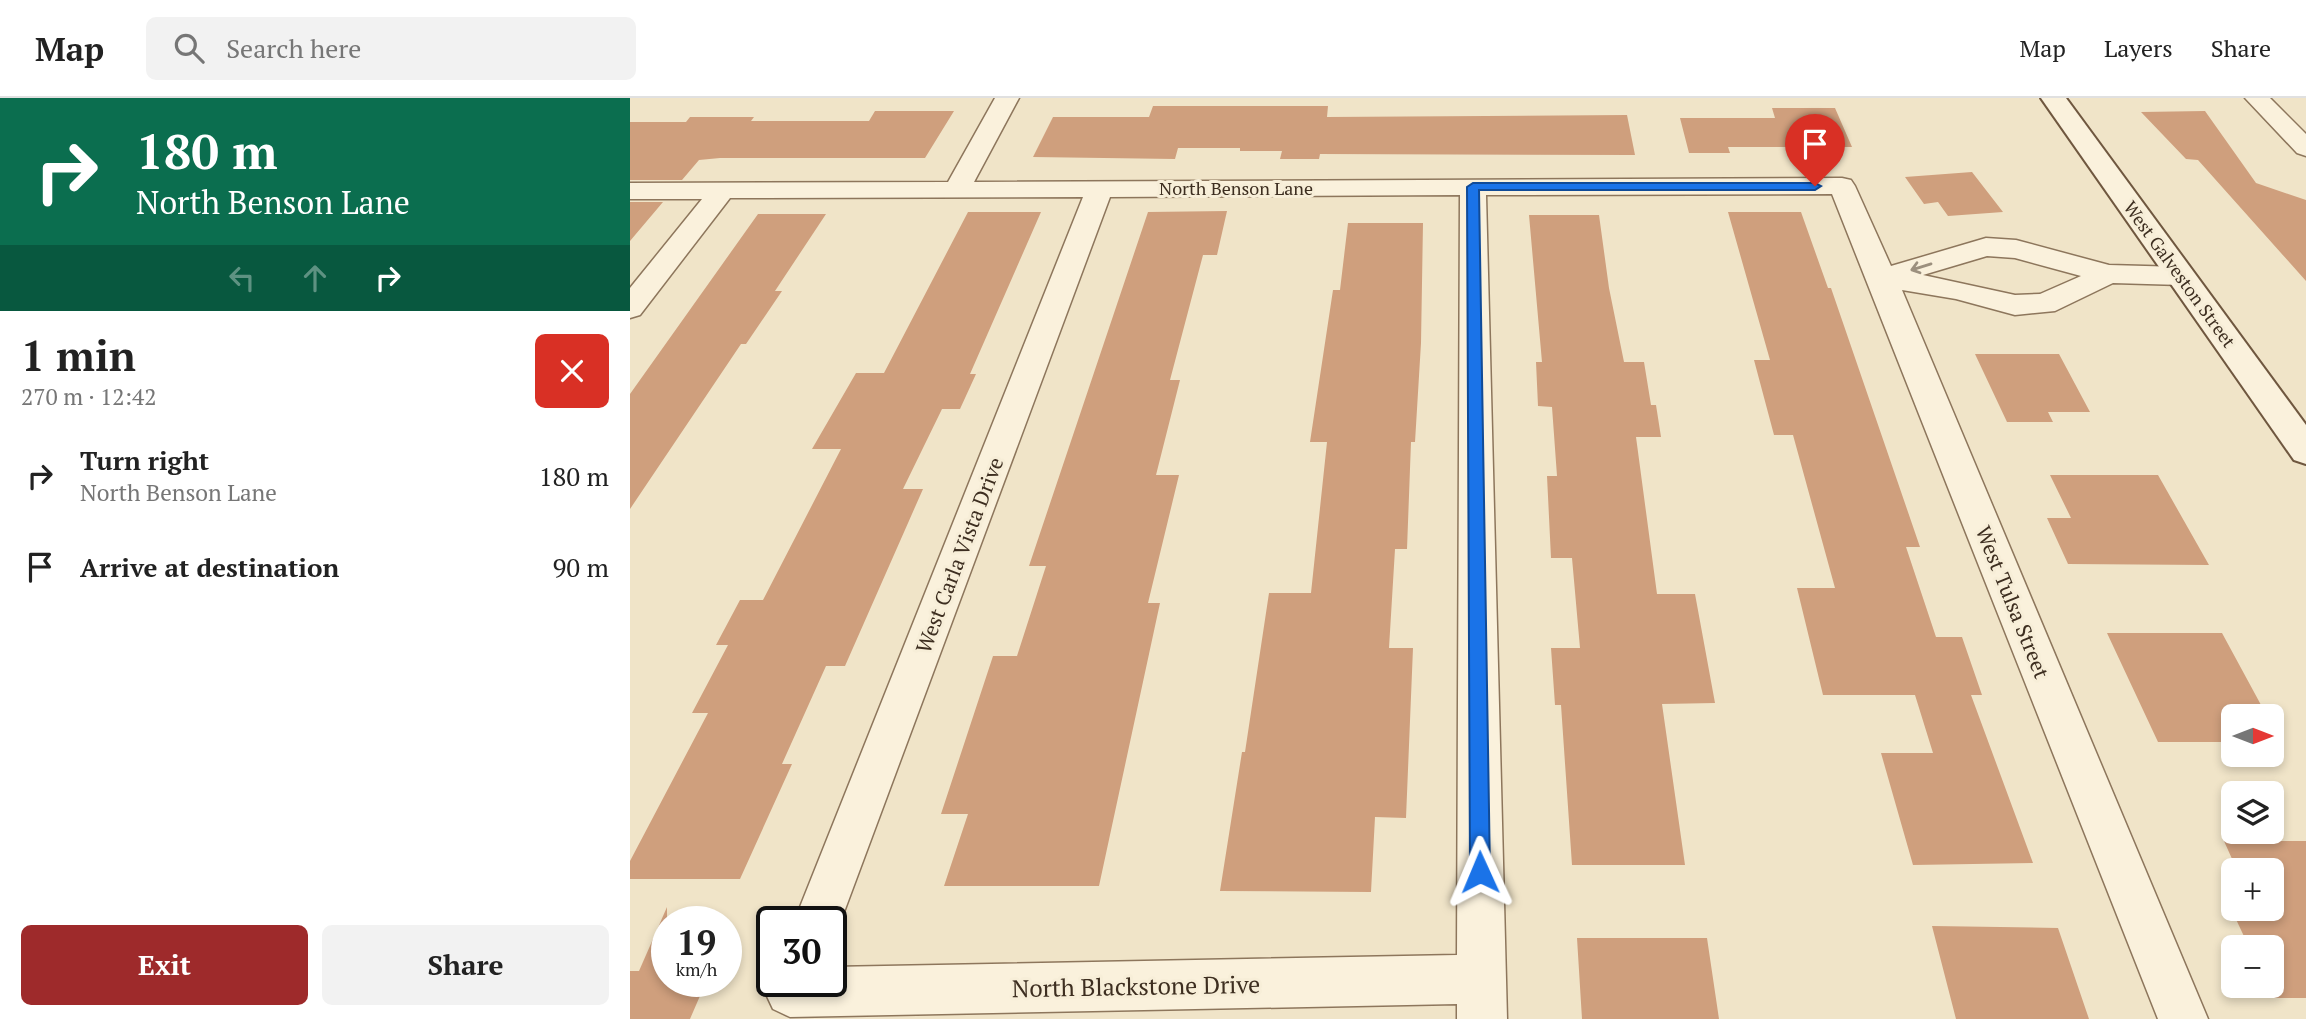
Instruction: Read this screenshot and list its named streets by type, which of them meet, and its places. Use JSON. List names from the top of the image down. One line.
{"streets":{"street":["North Benson Lane","West Galveston Street","West Carla Vista Drive","West Tulsa Street","North Blackstone Drive"]},"crossings":[["North Benson Lane","West Carla Vista Drive"],["North Benson Lane","West Tulsa Street"]],"north":"right","page":{"header":"Map","search":"Search here","nav":["Map","Layers","Share"],"turn":["180 m","North Benson Lane"],"heading":["1 min","270 m · 12:42"],"list":[{"name":"Turn right","note":"North Benson Lane","value":"180 m"},{"name":"Arrive at destination","value":"90 m"}],"map_buttons":["+","−"],"speed":"19 km/h","limit":"30","buttons":["Exit","Share"]}}
